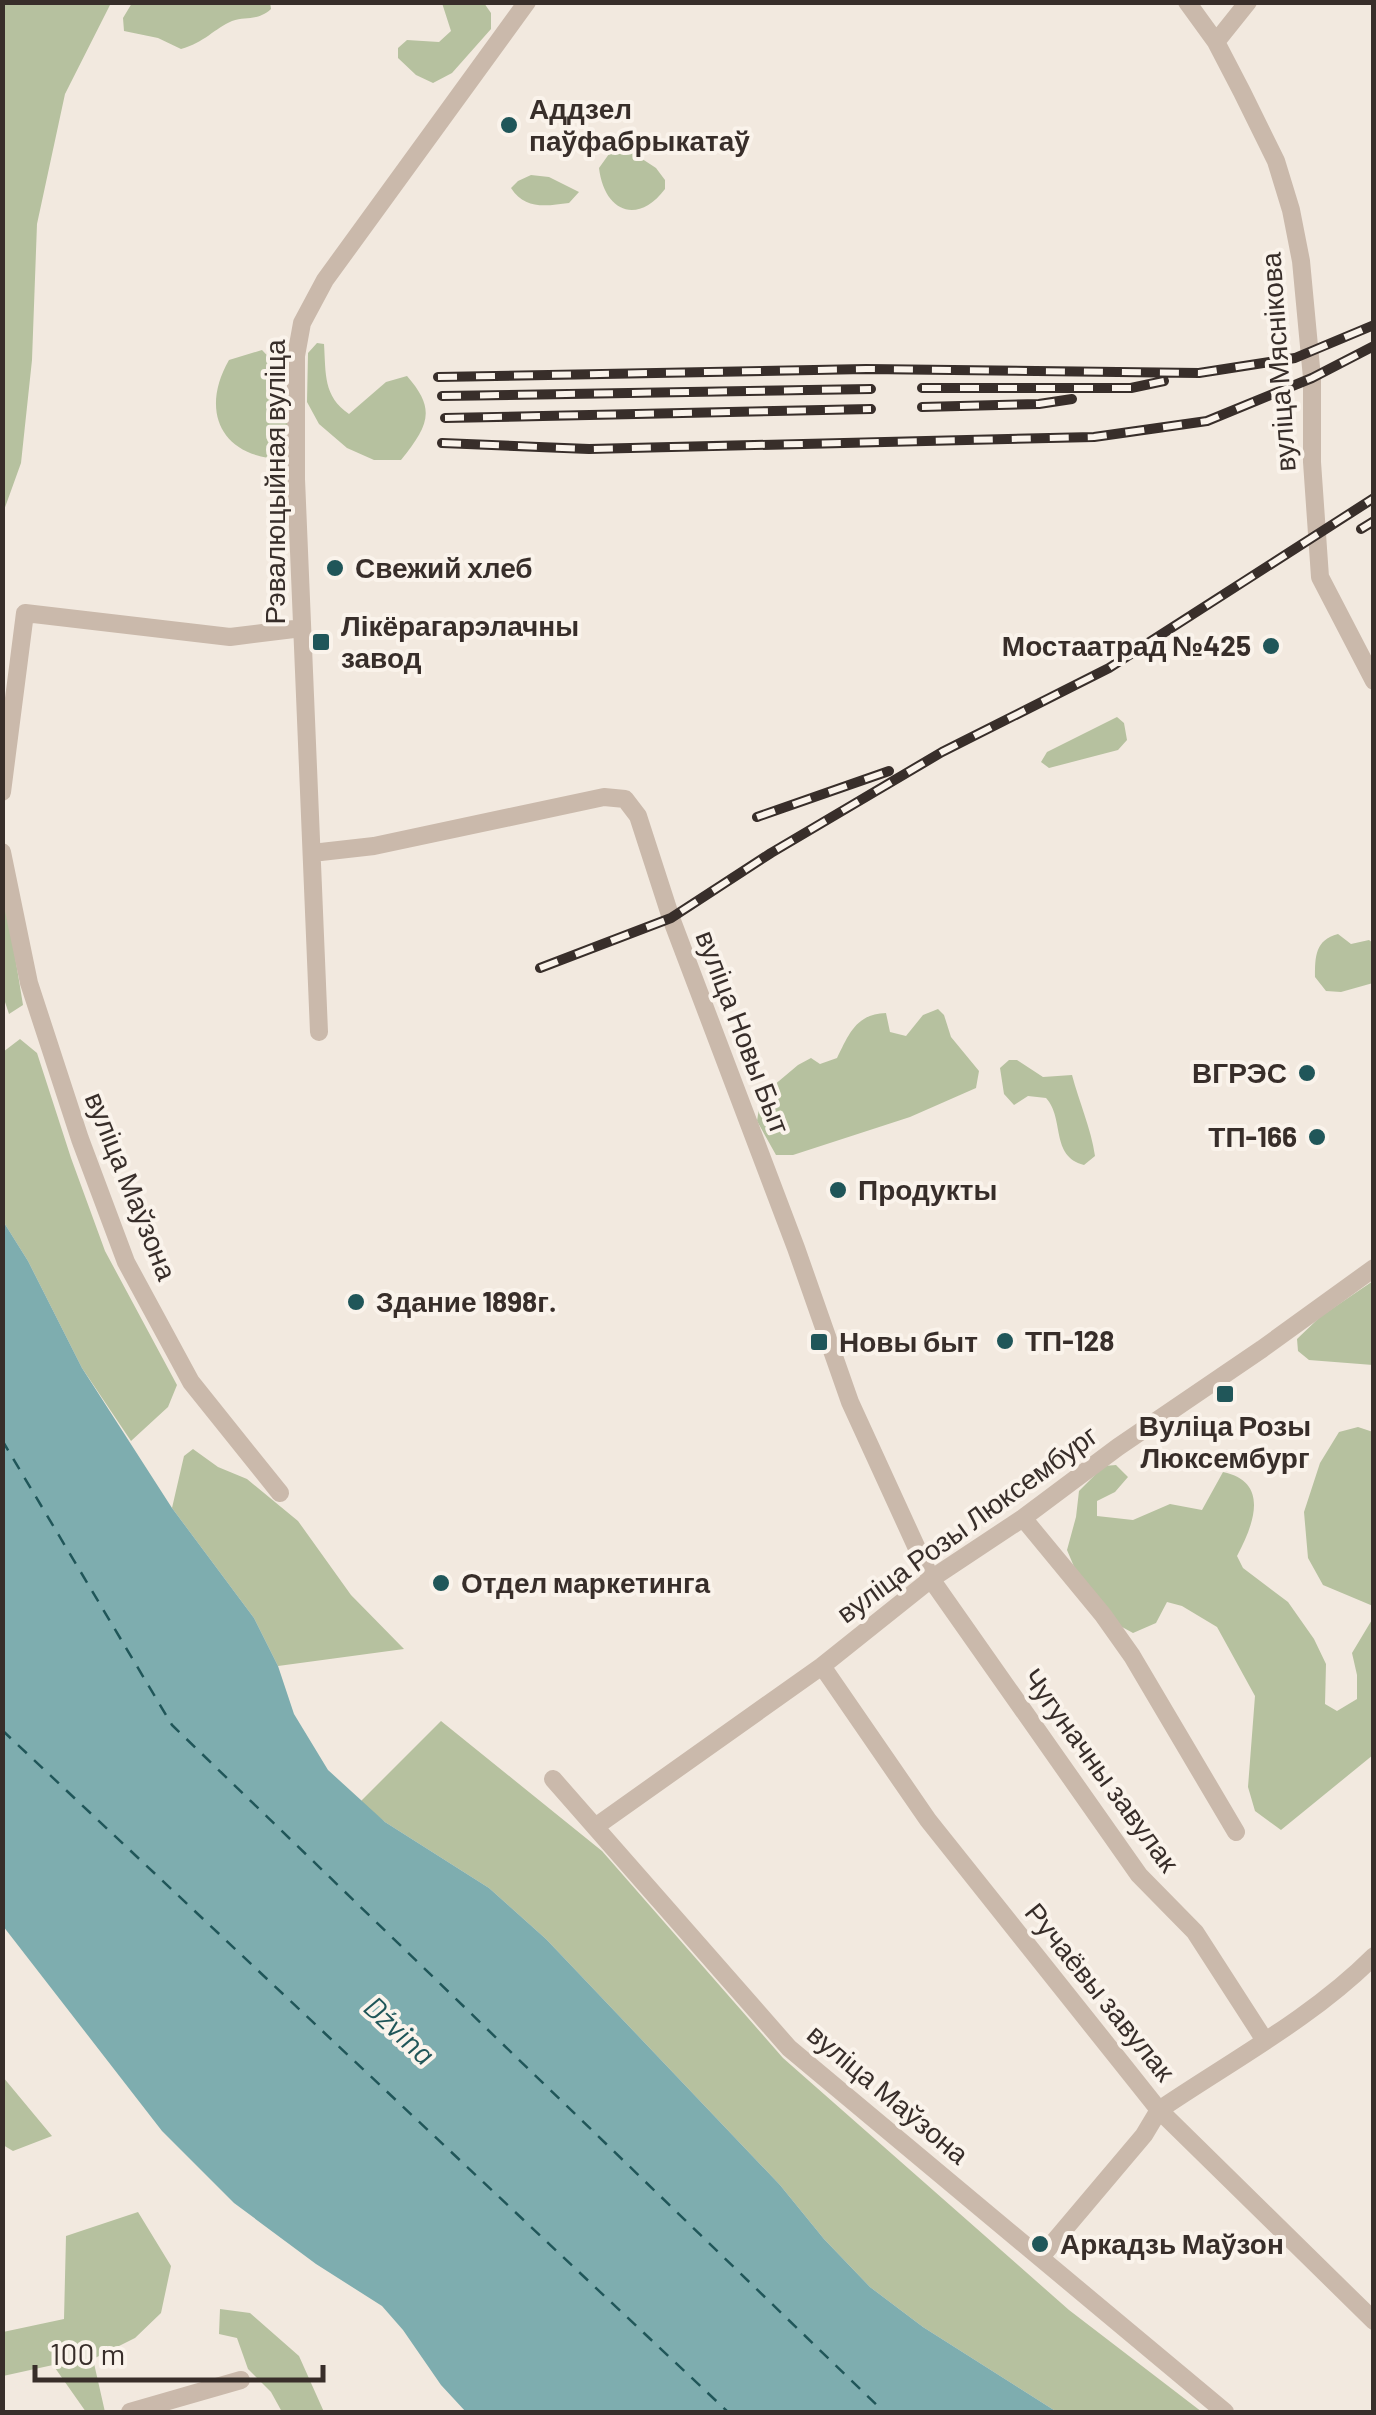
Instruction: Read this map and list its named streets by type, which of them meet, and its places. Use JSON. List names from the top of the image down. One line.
{"streets":{"street":["вуліца Мяснікова","Рэвалюцыйная вуліца","вуліца Новы Быт","вуліца Маўзона","вуліца Розы Люксембург","Чугуначны завулак","Ручаёвы завулак"]},"crossings":[["Рэвалюцыйная вуліца","вуліца Новы Быт"],["вуліца Новы Быт","вуліца Розы Люксембург"],["вуліца Новы Быт","Чугуначны завулак"],["вуліца Маўзона","вуліца Розы Люксембург"],["вуліца Розы Люксембург","Чугуначны завулак"],["вуліца Розы Люксембург","Ручаёвы завулак"]],"water":["Dźvina"],"places":{"other":["Аддзел паўфабрыкатаў","Свежий хлеб","Мостаатрад №425","ВГРЭС","ТП-166","Продукты","Здание 1898г.","ТП-128","Отдел маркетинга","Аркадзь Маўзон"],"transit":["Лікёрагарэлачны завод","Новы быт","Вуліца Розы Люксембург"]},"scale_bar":"100 m"}
